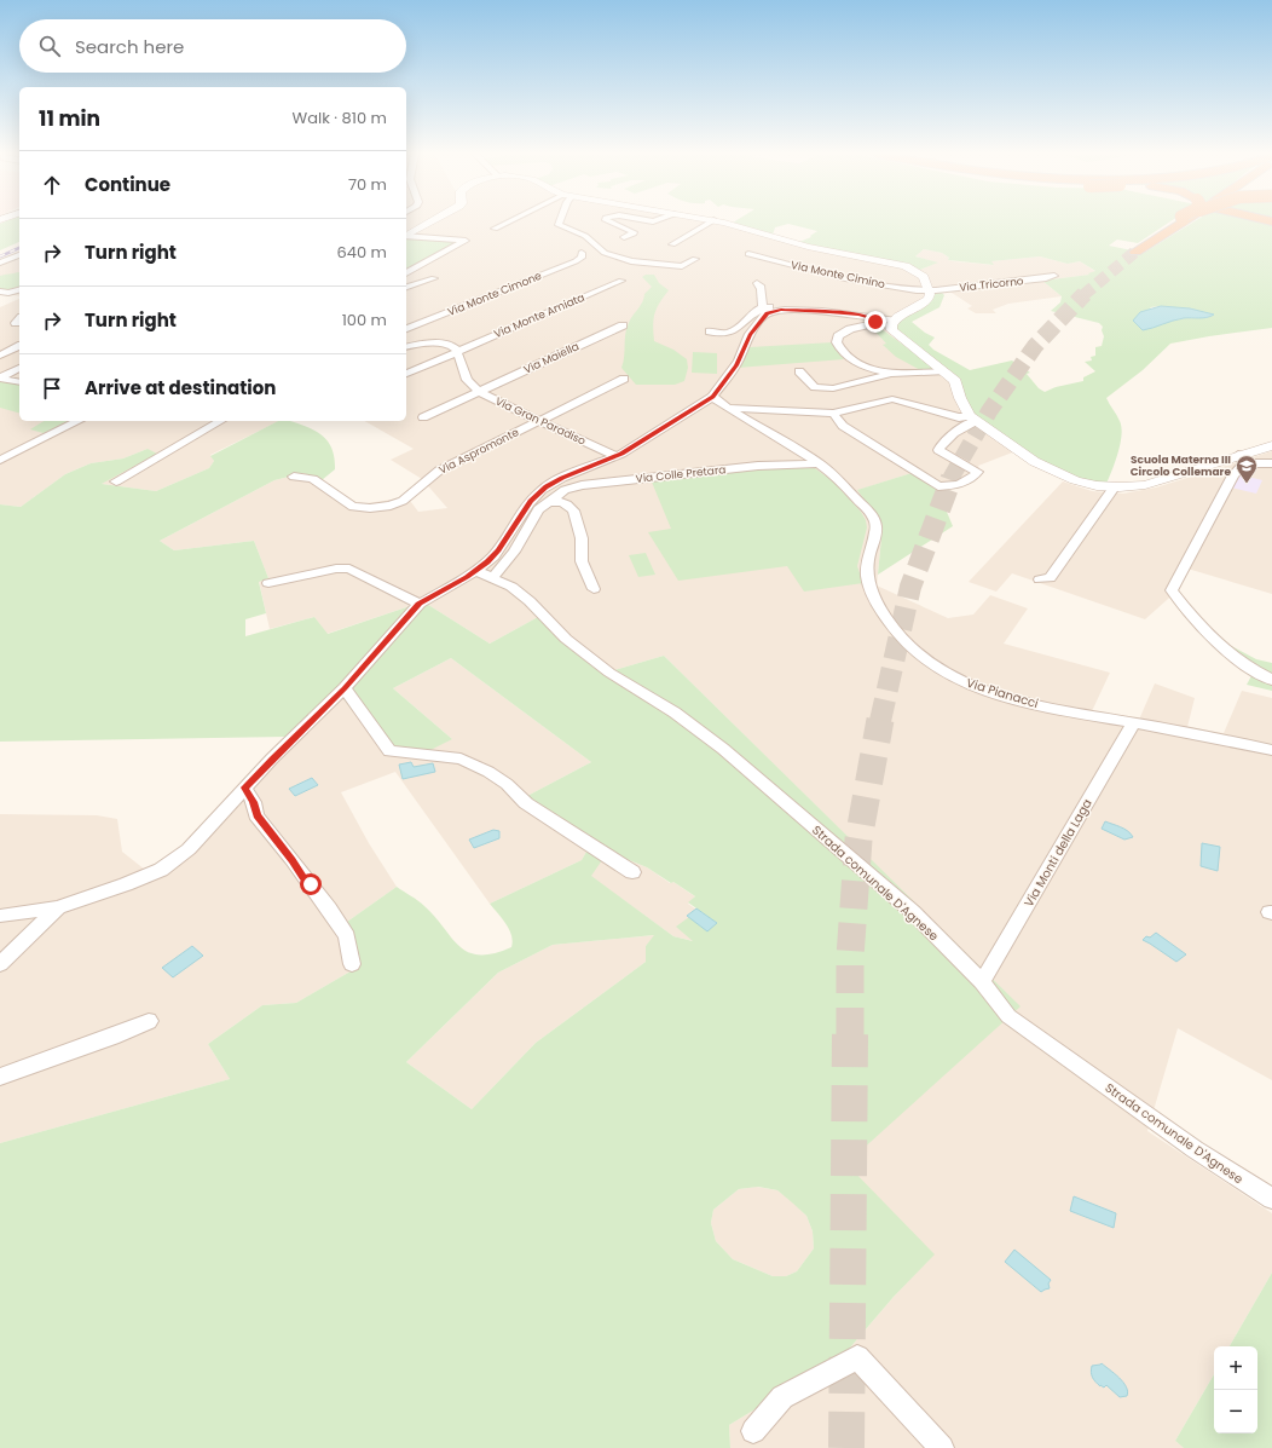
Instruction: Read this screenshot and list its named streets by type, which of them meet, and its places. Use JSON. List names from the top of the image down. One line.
{"streets":{"street":["Via Monte Cimino","Via Tricorno","Via Monte Cimone","Via Monte Amiata","Via Maiella","Via Gran Paradiso","Via Aspromonte","Via Colle Pretara","Via Pianacci","Via Monti della Laga","Strada comunale D'Agnese"]},"crossings":[["Via Monte Cimino","Via Tricorno"],["Via Monte Amiata","Via Gran Paradiso"],["Via Maiella","Via Gran Paradiso"],["Via Gran Paradiso","Via Aspromonte"],["Via Colle Pretara","Via Pianacci"],["Via Colle Pretara","Strada comunale D'Agnese"],["Via Pianacci","Via Monti della Laga"],["Via Monti della Laga","Strada comunale D'Agnese"]],"places":{"school or university":["Scuola Materna III Circolo Collemare"]},"page":{"search":"Search here","heading":["11 min","Walk · 810 m"],"list":[["Continue","70 m"],["Turn right","640 m"],["Turn right","100 m"],"Arrive at destination"],"map_buttons":["+","−"]}}
